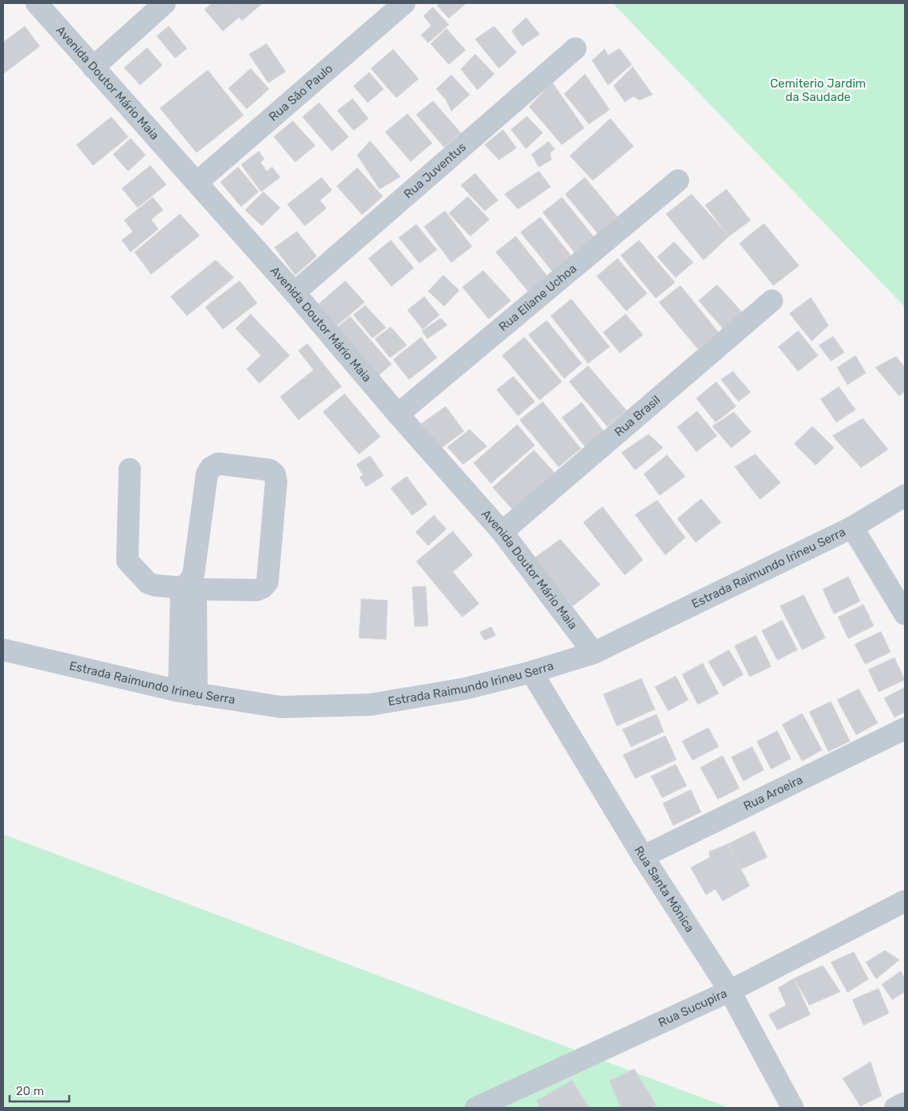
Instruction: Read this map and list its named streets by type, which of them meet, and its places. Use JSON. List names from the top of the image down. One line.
{"streets":{"street":["Avenida Doutor Mário Maia","Rua São Paulo","Rua Juventus","Rua Eliane Uchoa","Rua Brasil","Estrada Raimundo Irineu Serra","Rua Aroeira","Rua Santa Mônica","Rua Sucupira"]},"crossings":[["Avenida Doutor Mário Maia","Rua São Paulo"],["Avenida Doutor Mário Maia","Rua Juventus"],["Avenida Doutor Mário Maia","Rua Eliane Uchoa"],["Avenida Doutor Mário Maia","Rua Brasil"],["Avenida Doutor Mário Maia","Estrada Raimundo Irineu Serra"],["Estrada Raimundo Irineu Serra","Rua Santa Mônica"],["Rua Aroeira","Rua Santa Mônica"],["Rua Santa Mônica","Rua Sucupira"]],"parks":["Cemiterio Jardim da Saudade"],"scale_bar":"20 m"}
